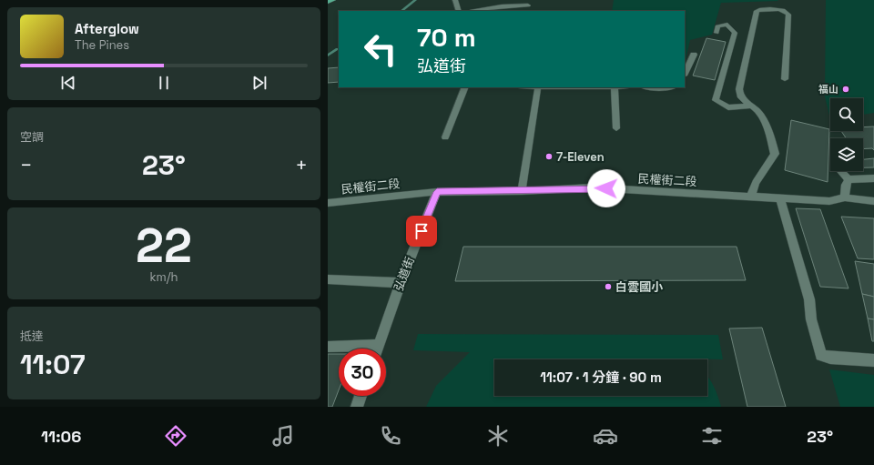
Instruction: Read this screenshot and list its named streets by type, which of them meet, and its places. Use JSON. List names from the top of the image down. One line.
{"streets":{"street":["民權街二段","弘道街"]},"crossings":[["民權街二段","弘道街"]],"places":["福山","7-Eleven","白雲國小"],"page":{"turn":["70 m","弘道街"],"song":["Afterglow","The Pines"],"tile":["空調",["22","km/h"],["抵達","11:07"]],"heat":["−","23°","+"],"limit":"30","trip":"11:07 · 1 分鐘 · 90 m","tabs":["11:06","23°"]}}
